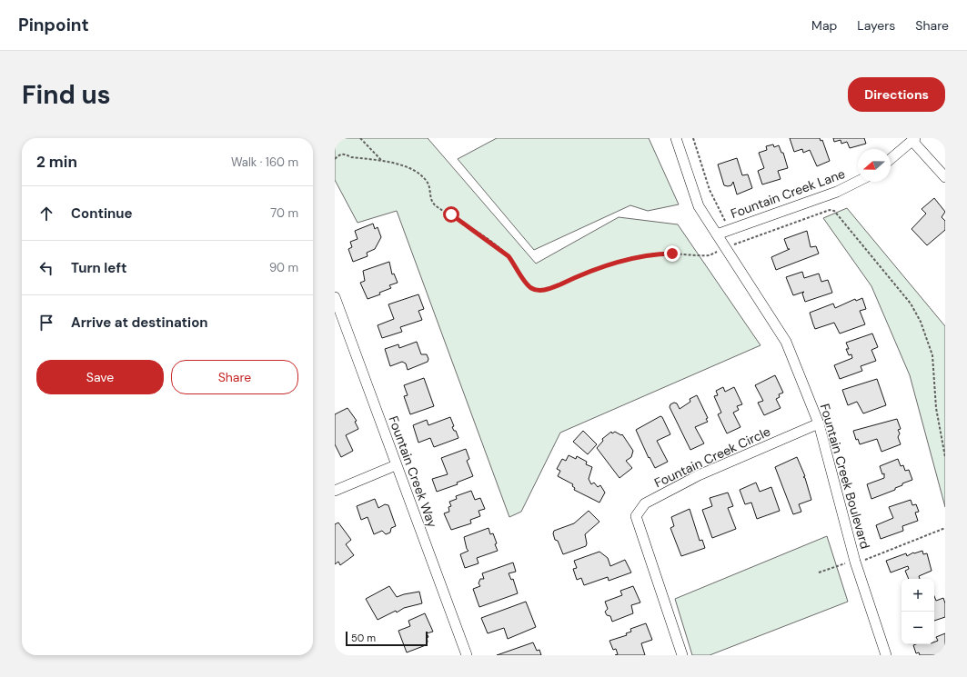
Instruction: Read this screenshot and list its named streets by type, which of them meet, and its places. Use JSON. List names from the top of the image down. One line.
{"streets":{"street":["Fountain Creek Lane","Fountain Creek Circle","Fountain Creek Way","Fountain Creek Boulevard"]},"crossings":[["Fountain Creek Lane","Fountain Creek Boulevard"],["Fountain Creek Circle","Fountain Creek Boulevard"]],"scale_bar":"50 m","north":"left","page":{"header":"Pinpoint","nav":["Map","Layers","Share"],"buttons":["Directions",["Save","Share"]],"title":"Find us","heading":["2 min","Walk · 160 m"],"list":[["Continue","70 m"],["Turn left","90 m"],"Arrive at destination"],"map_buttons":["+","−"],"scale":"50 m"}}
